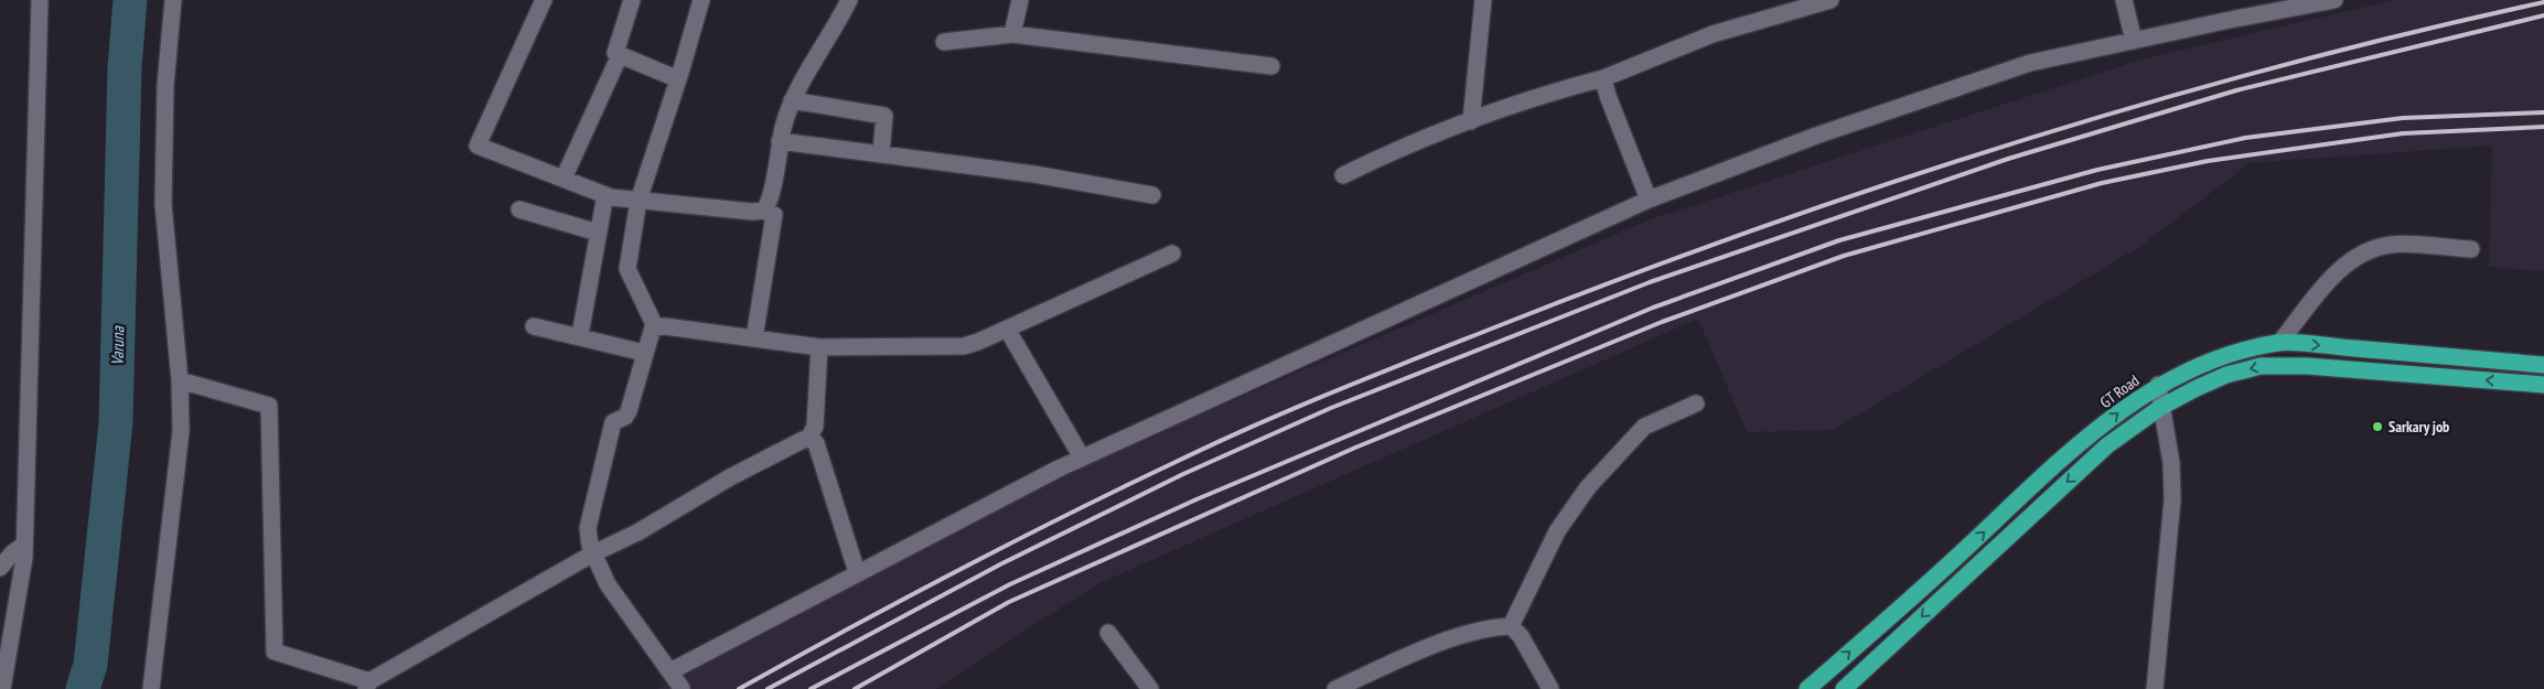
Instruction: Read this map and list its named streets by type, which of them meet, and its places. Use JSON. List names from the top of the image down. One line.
{"streets":{"highway":["GT Road"]},"water":["Varuna"],"places":["Sarkary job"]}
